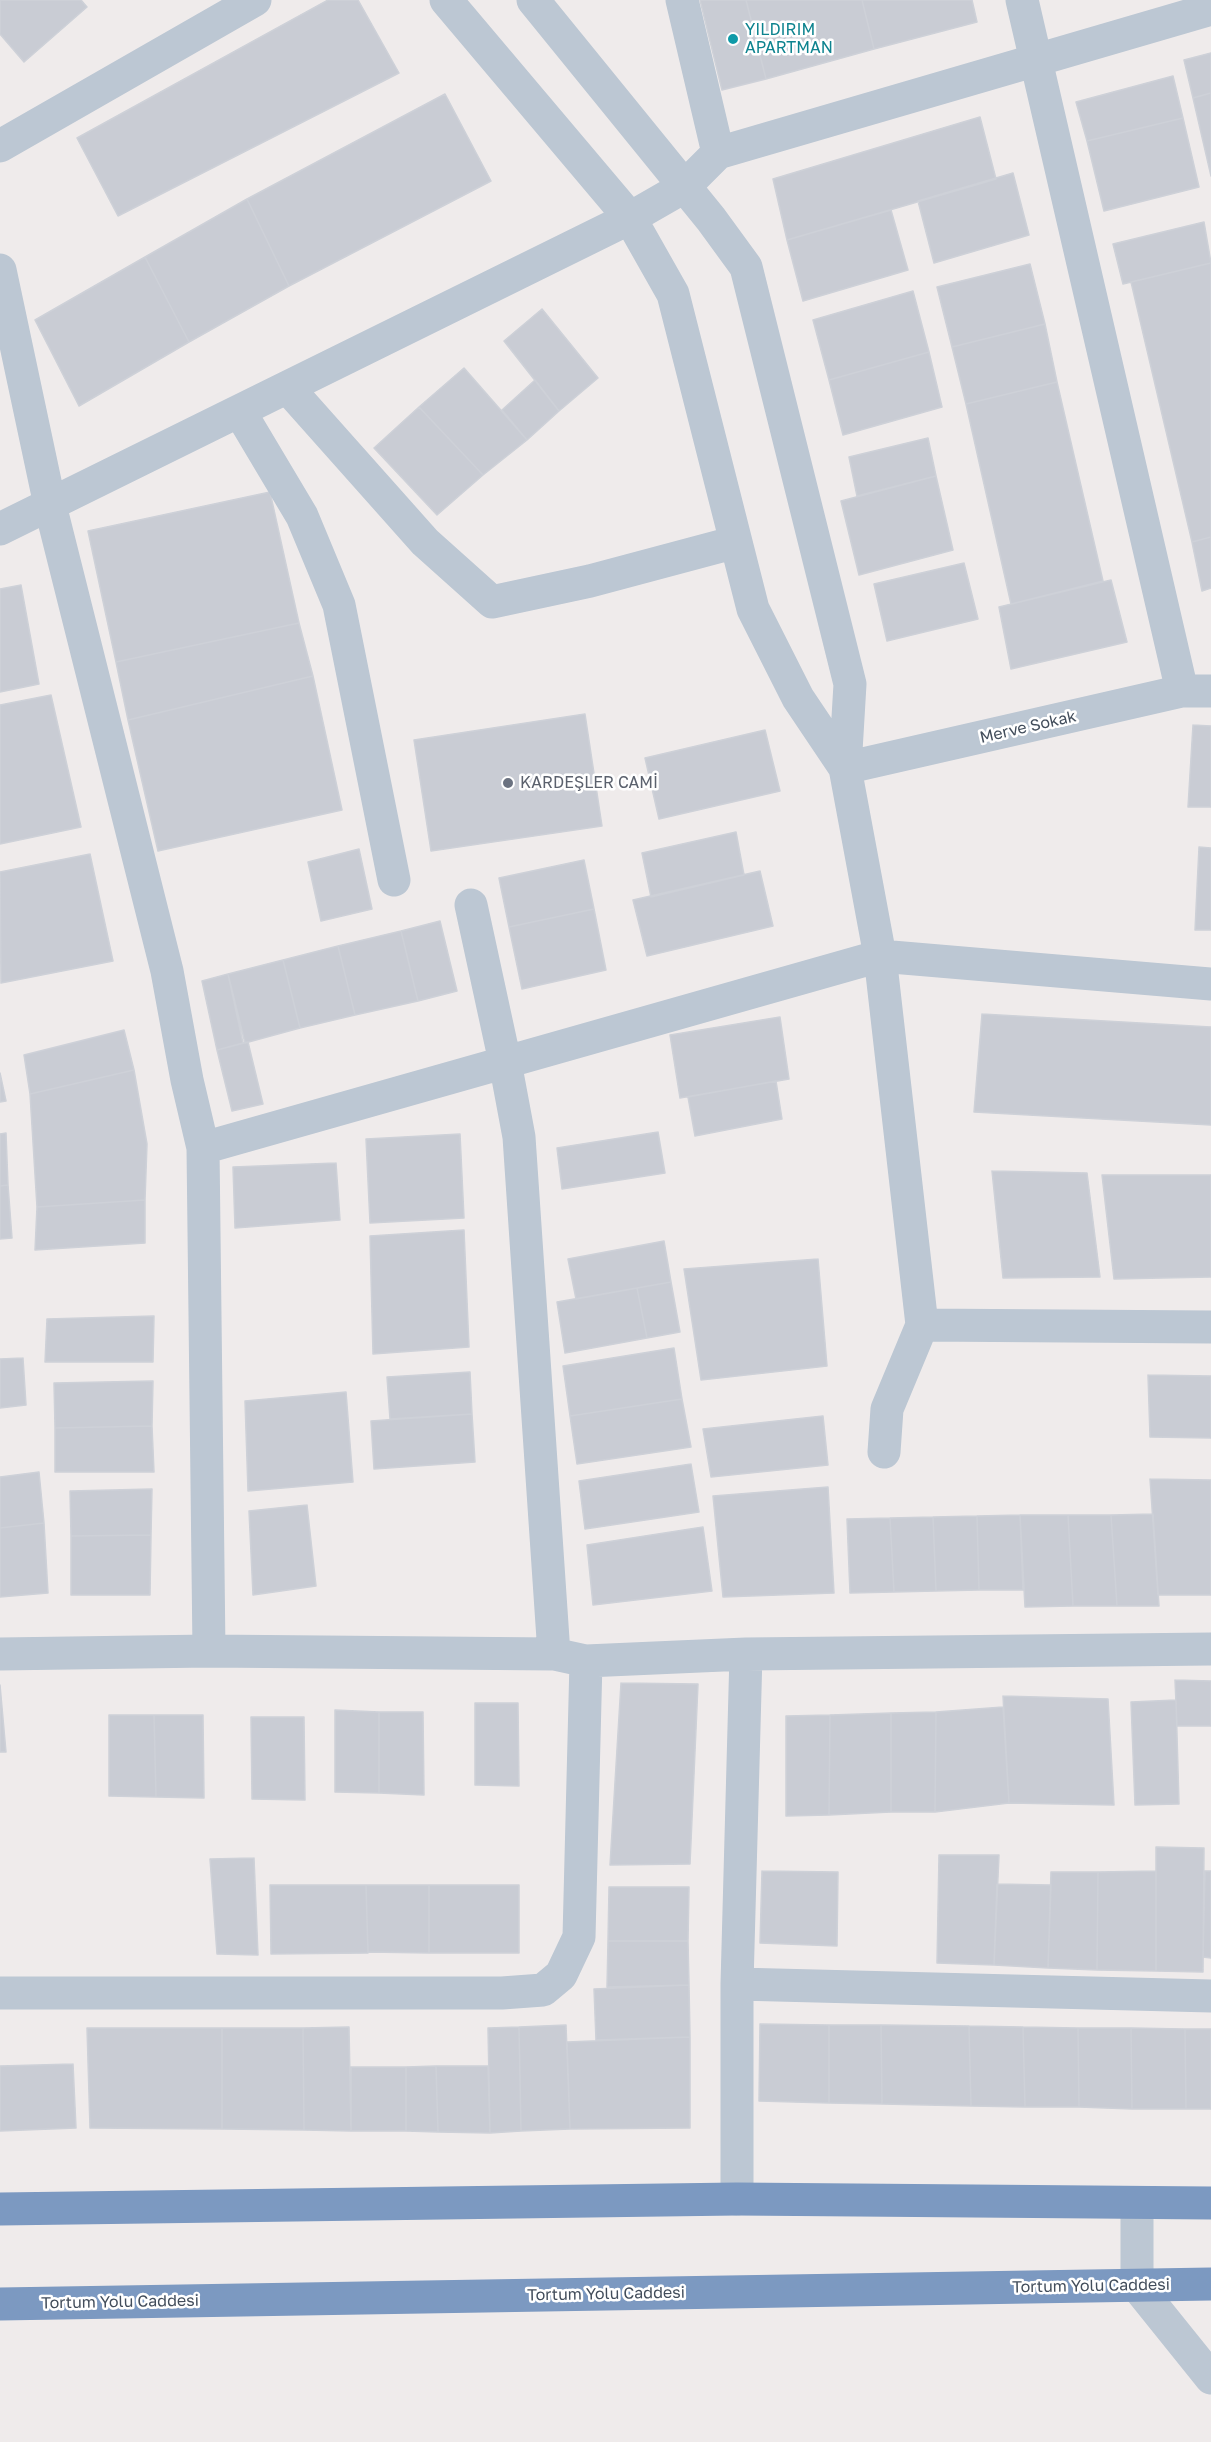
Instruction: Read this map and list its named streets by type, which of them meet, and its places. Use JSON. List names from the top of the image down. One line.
{"streets":{"highway":["Tortum Yolu Caddesi"],"street":["Merve Sokak"]},"places":["YILDIRIM APARTMAN","KARDEŞLER CAMİ"]}
